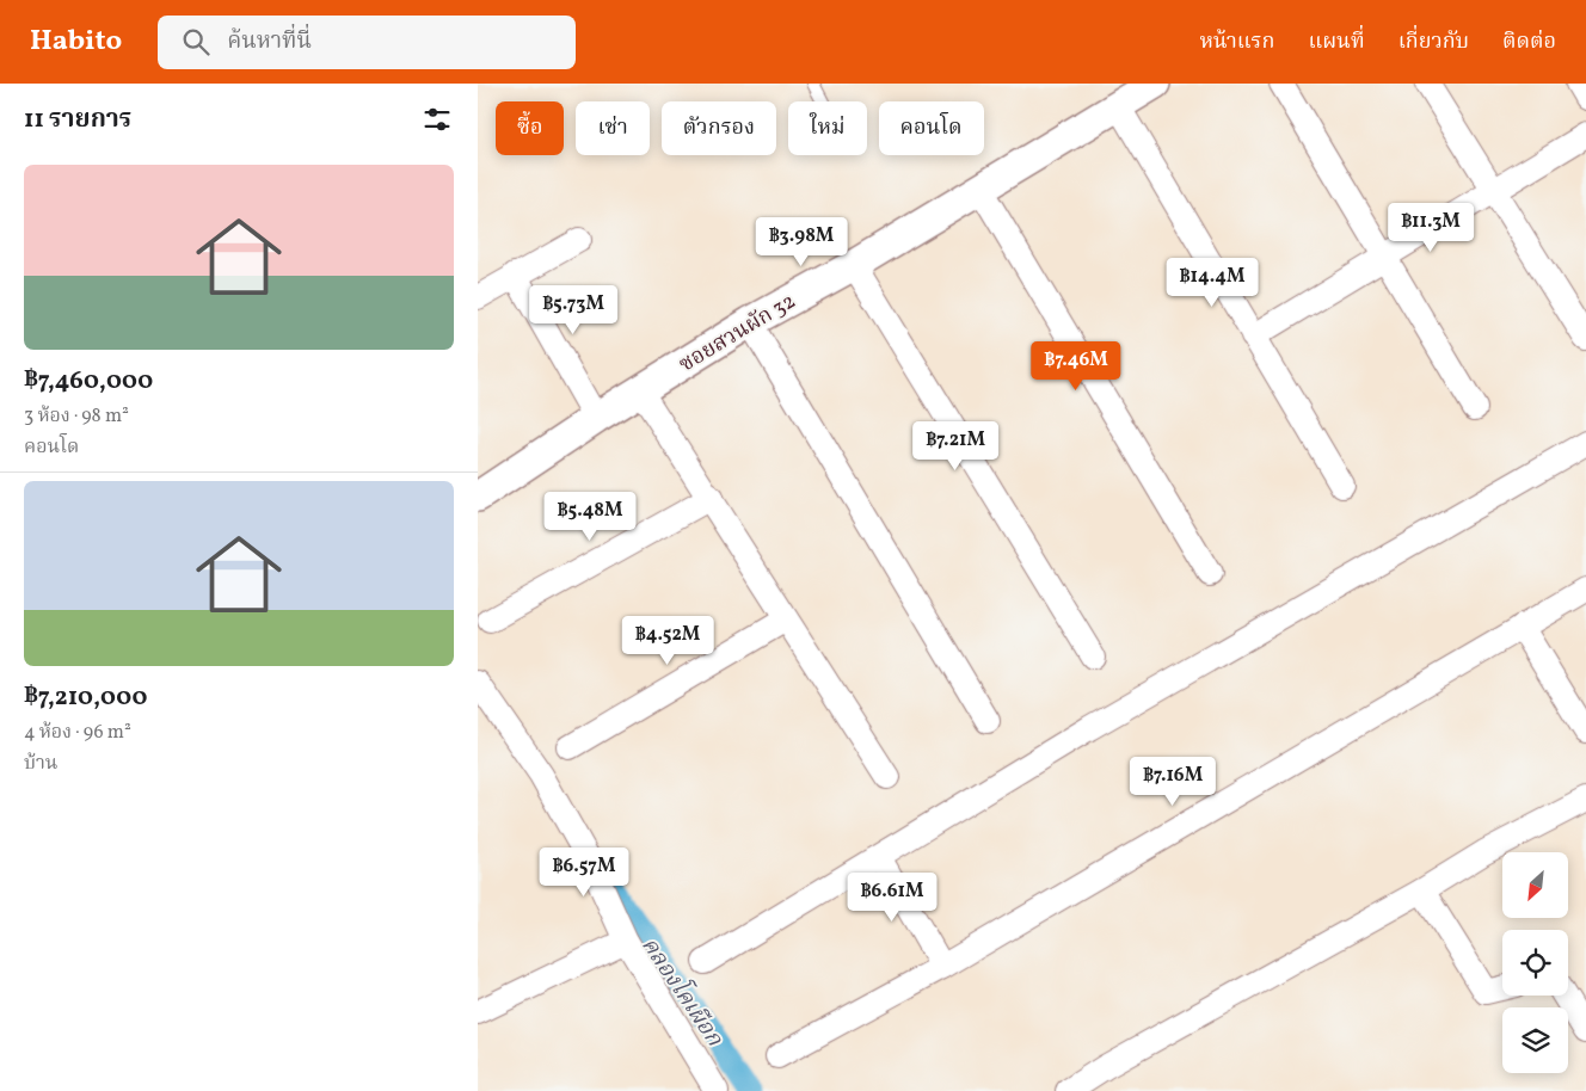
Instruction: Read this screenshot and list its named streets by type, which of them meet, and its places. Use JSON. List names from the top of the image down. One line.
{"streets":{"street":["ซอยสวนผัก 32"]},"water":["คลองโคเผือก"],"north":"bottom left","page":{"header":"Habito","search":"ค้นหาที่นี่","nav":["หน้าแรก","แผนที่","เกี่ยวกับ","ติดต่อ"],"heading":"11 รายการ","chip":["ซื้อ","เช่า","ตัวกรอง","ใหม่","คอนโด"],"list":[{"name":"฿7,460,000","note":"3 ห้อง · 98 m² · คอนโด"},{"name":"฿7,210,000","note":"4 ห้อง · 96 m² · บ้าน"}],"price":["฿11.3M","฿3.98M","฿14.4M","฿5.73M","฿7.46M","฿7.21M","฿5.48M","฿4.52M","฿7.16M","฿6.57M","฿6.61M"]}}
